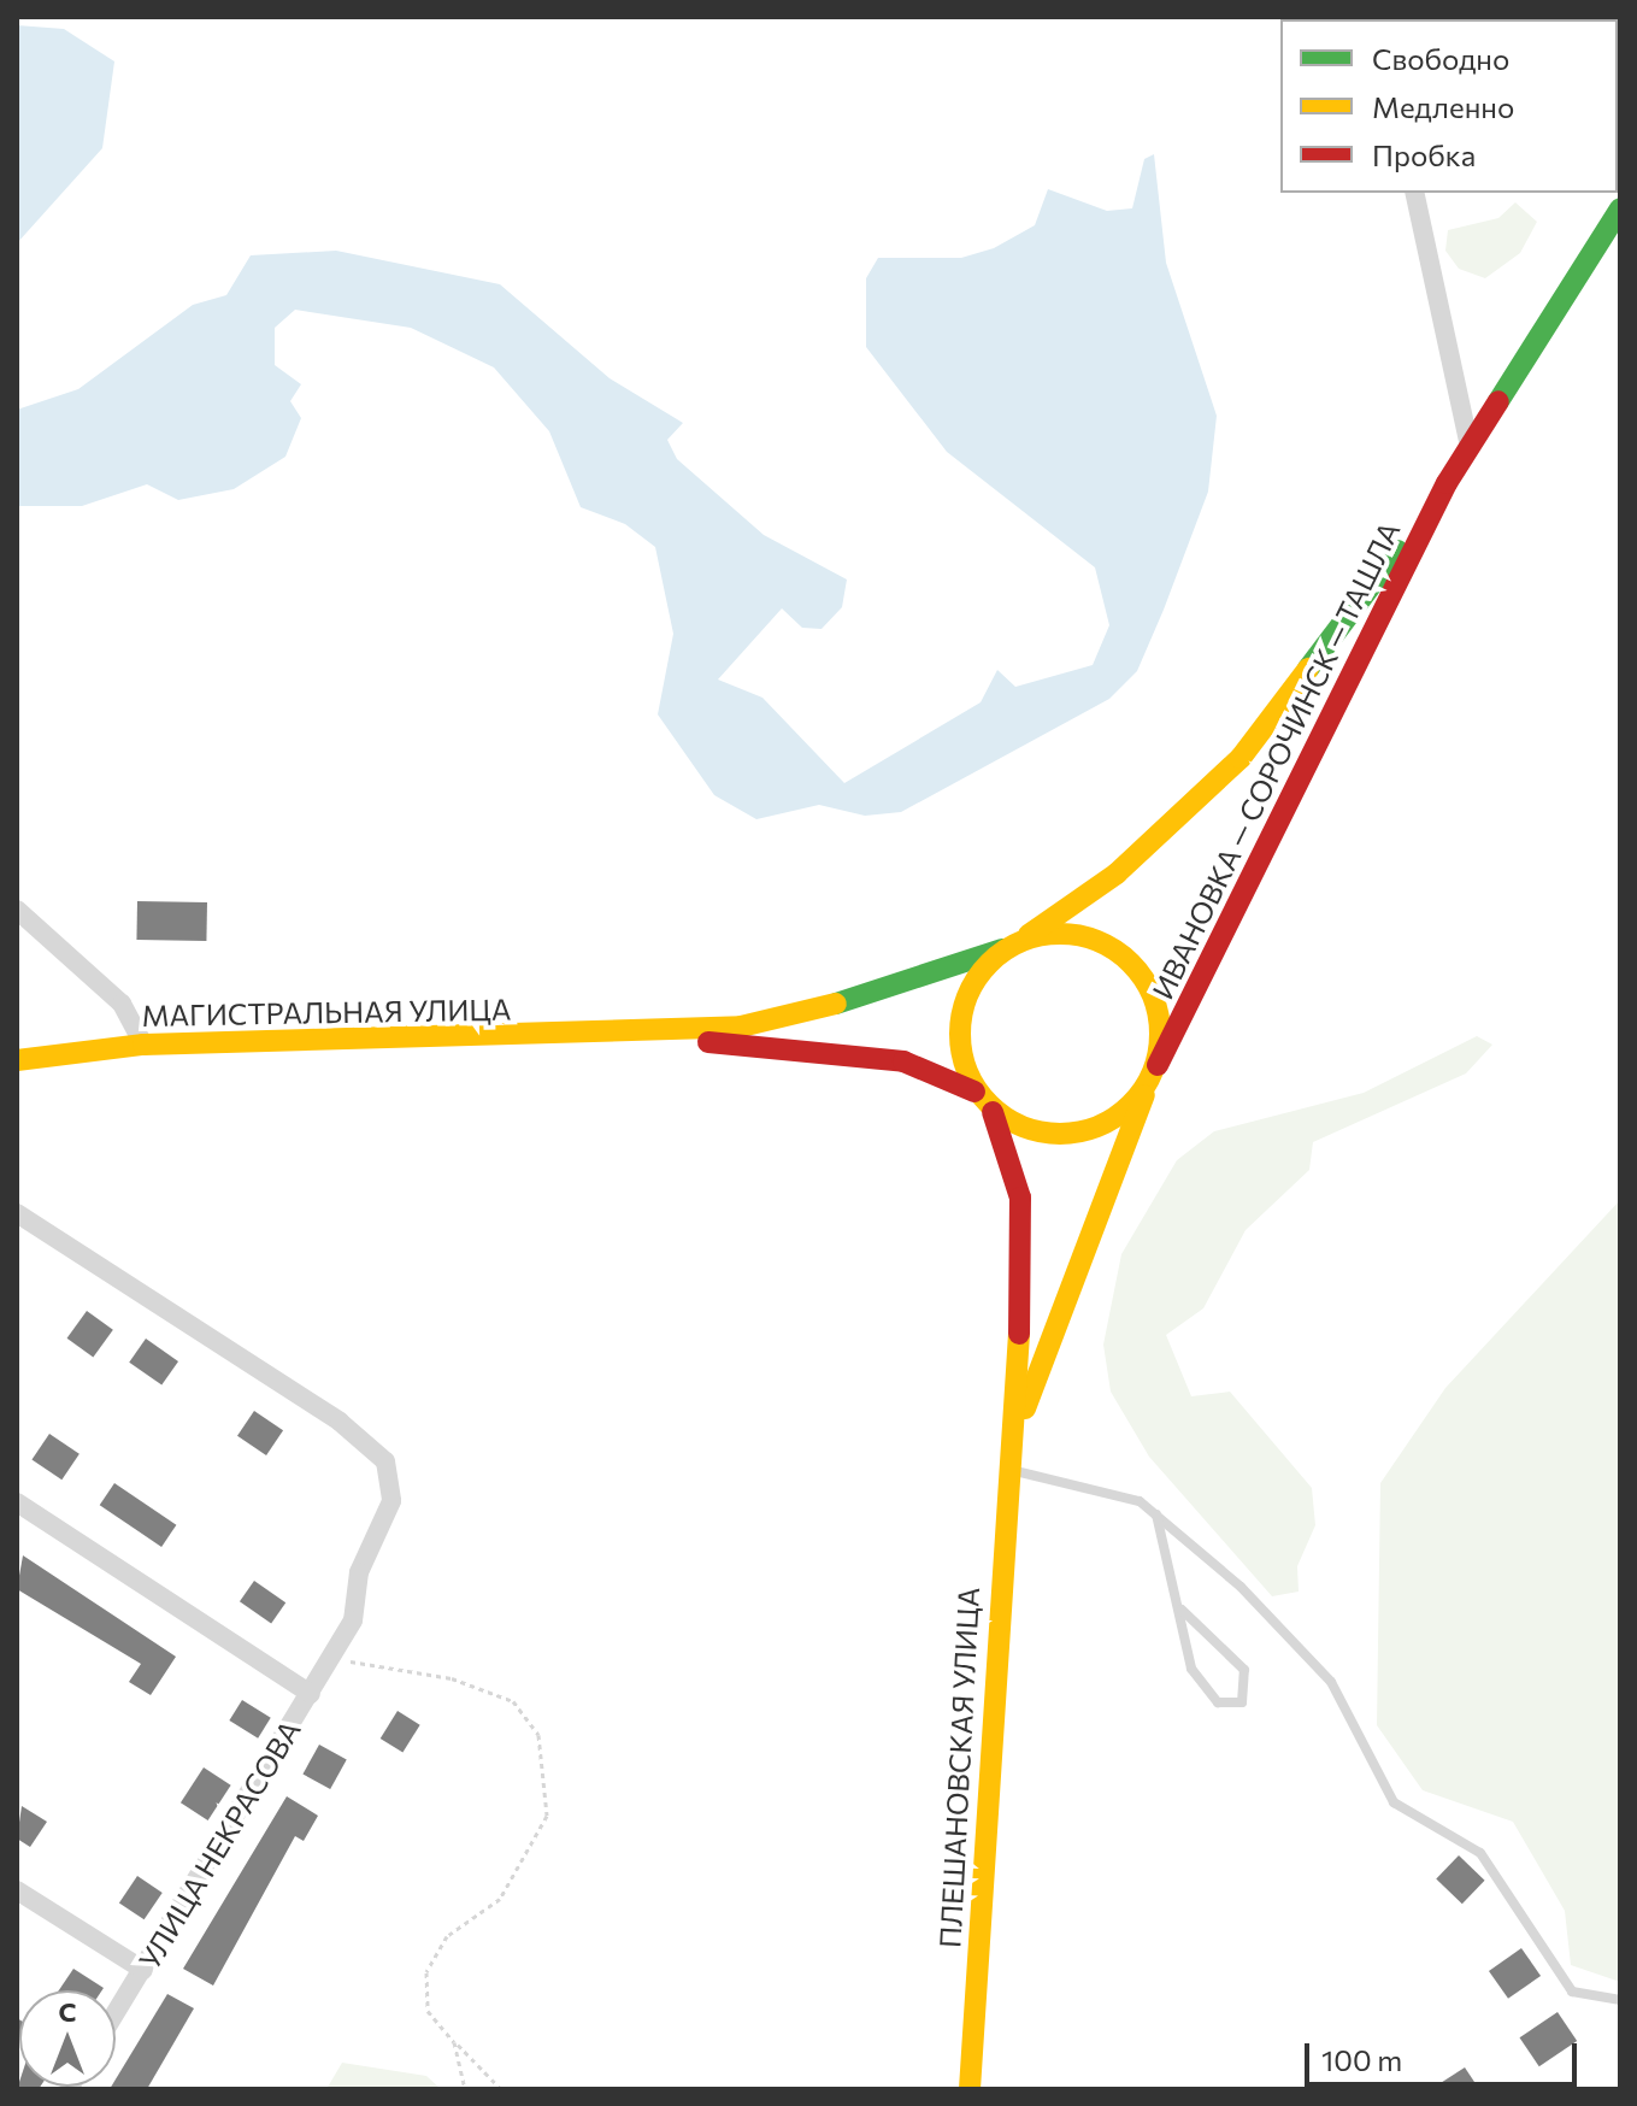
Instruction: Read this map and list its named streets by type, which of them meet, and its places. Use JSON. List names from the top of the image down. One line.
{"streets":{"main road":["ИВАНОВКА — СОРОЧИНСК — ТАШЛА","МАГИСТРАЛЬНАЯ УЛИЦА","ПЛЕШАНОВСКАЯ УЛИЦА"],"street":["УЛИЦА НЕКРАСОВА"]},"crossings":[["ИВАНОВКА — СОРОЧИНСК — ТАШЛА","МАГИСТРАЛЬНАЯ УЛИЦА"]],"legend":["Свободно","Медленно","Пробка"],"scale_bar":"100 m","north":"top"}
